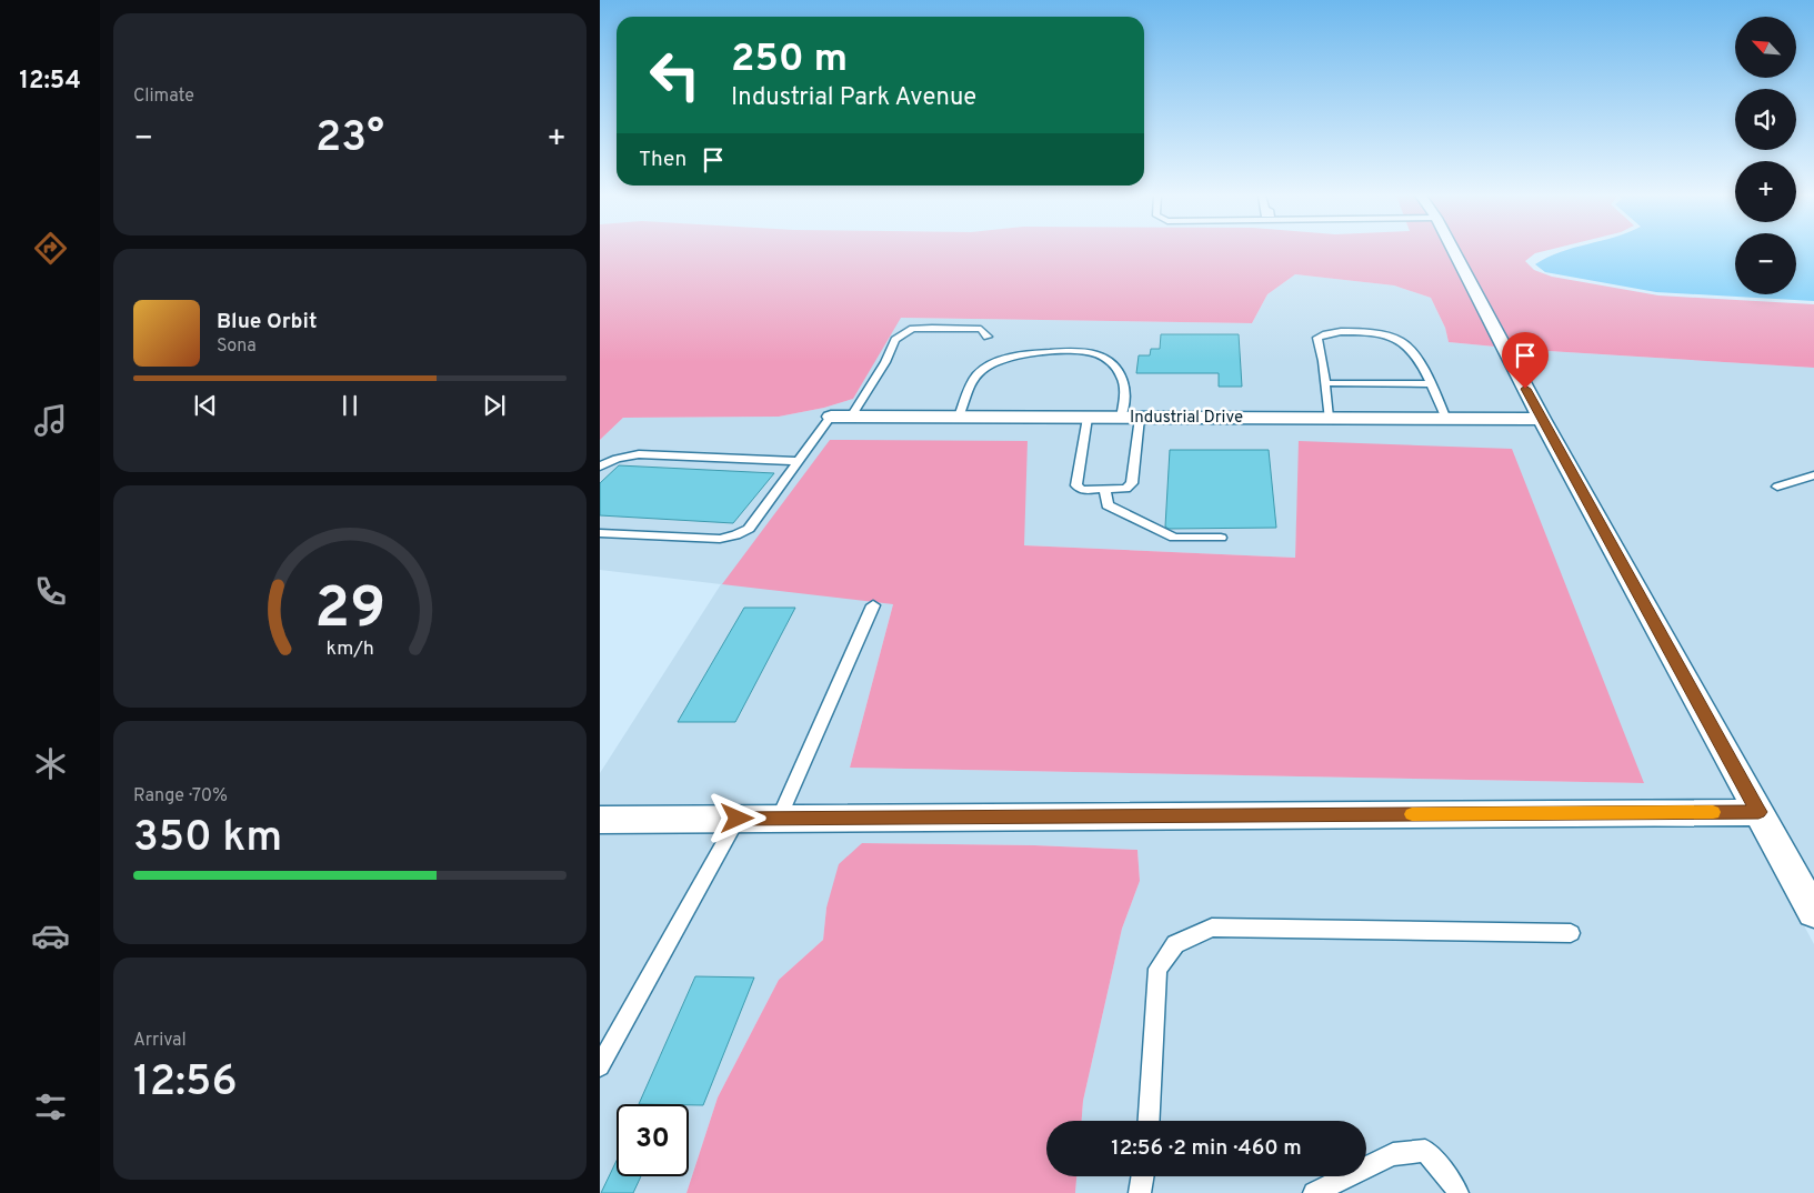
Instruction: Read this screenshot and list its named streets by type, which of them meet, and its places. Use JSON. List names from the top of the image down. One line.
{"streets":{"street":["Industrial Drive"]},"north":"top left","page":{"tabs":"12:54","tile":["Climate",["Range · 70%","350 km"],["Arrival","12:56"]],"map_buttons":["+","−"],"turn":["250 m","Industrial Park Avenue"],"heat":["−","23°","+"],"then":"Then","song":["Blue Orbit","Sona"],"limit":"30","trip":"12:56 · 2 min · 460 m","gauge":["29","km/h"]}}
